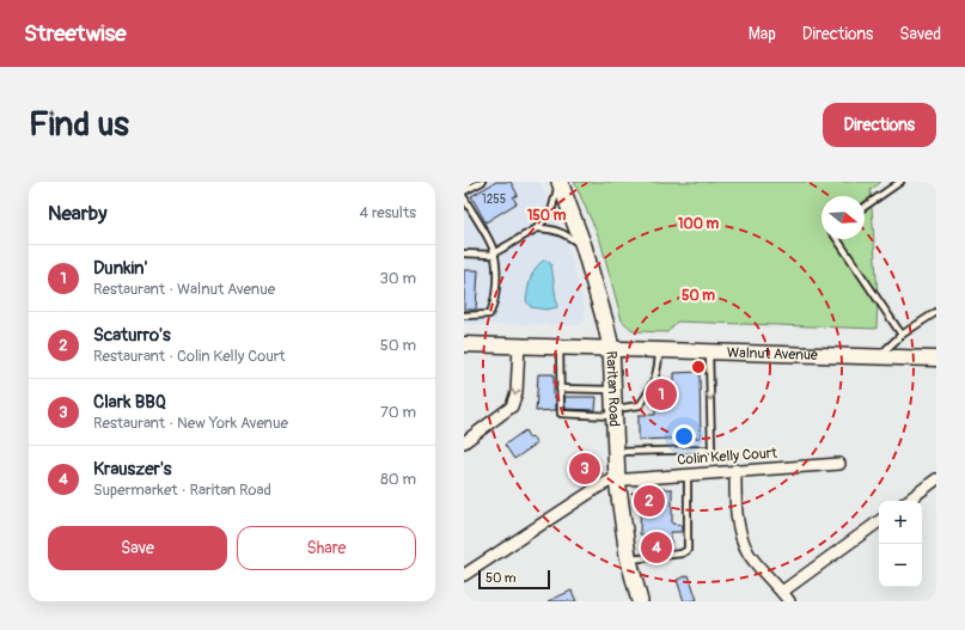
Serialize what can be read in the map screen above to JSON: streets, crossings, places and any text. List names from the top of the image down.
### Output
{
  "streets": {
    "main road": ["Raritan Road"],
    "street": ["Walnut Avenue", "Colin Kelly Court"]
  },
  "crossings": [
    ["Walnut Avenue", "Raritan Road"],
    ["Raritan Road", "Colin Kelly Court"]
  ],
  "house_numbers": ["1255"],
  "scale_bar": "50 m",
  "north": "right",
  "page": {
    "header": "Streetwise",
    "nav": ["Map", "Directions", "Saved"],
    "buttons": [
      "Directions",
      ["Save", "Share"]
    ],
    "title": "Find us",
    "heading": ["Nearby", "4 results"],
    "list": [
      {
        "mark": "1",
        "name": "Dunkin'",
        "note": "Restaurant · Walnut Avenue",
        "value": "30 m"
      },
      {
        "mark": "2",
        "name": "Scaturro's",
        "note": "Restaurant · Colin Kelly Court",
        "value": "50 m"
      },
      {
        "mark": "3",
        "name": "Clark BBQ",
        "note": "Restaurant · New York Avenue",
        "value": "70 m"
      },
      {
        "mark": "4",
        "name": "Krauszer's",
        "note": "Supermarket · Raritan Road",
        "value": "80 m"
      }
    ],
    "pins": [
      "1",
      "3",
      "2",
      "4"
    ],
    "map_buttons": ["+", "−"],
    "scale": "50 m"
  },
  "rings": ["150 m", "100 m", "50 m"]
}
